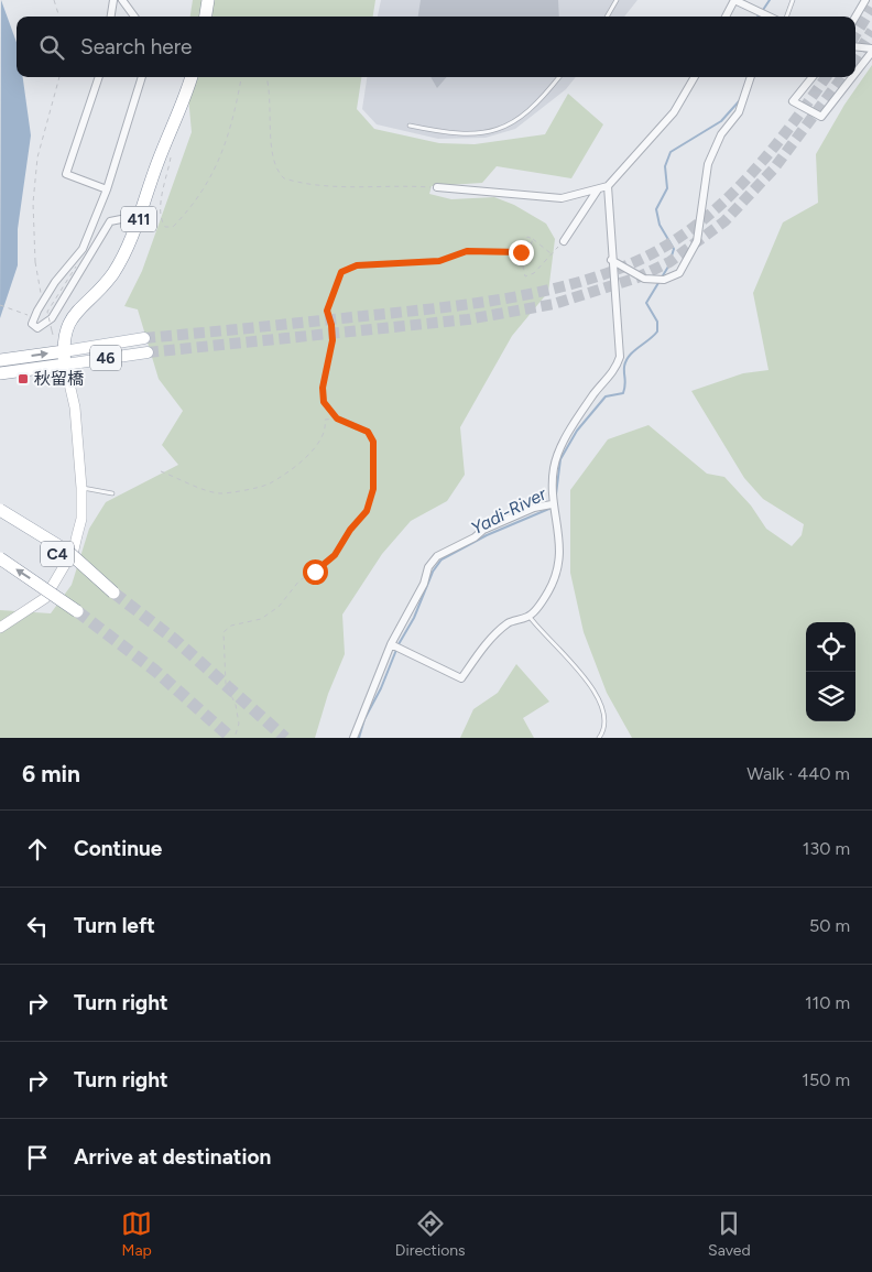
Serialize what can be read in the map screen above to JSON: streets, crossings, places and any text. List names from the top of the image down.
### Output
{
  "streets": {
    "highway": ["411", "C4"],
    "main road": ["46"]
  },
  "crossings": [
    ["411", "46"]
  ],
  "water": ["Yadi-River"],
  "places": {
    "transit": ["秋留橋"]
  },
  "page": {
    "search": "Search here",
    "heading": ["6 min", "Walk · 440 m"],
    "list": [
      ["Continue", "130 m"],
      ["Turn left", "50 m"],
      ["Turn right", "110 m"],
      ["Turn right", "150 m"],
      "Arrive at destination"
    ],
    "nav": ["Map", "Directions", "Saved"]
  }
}
